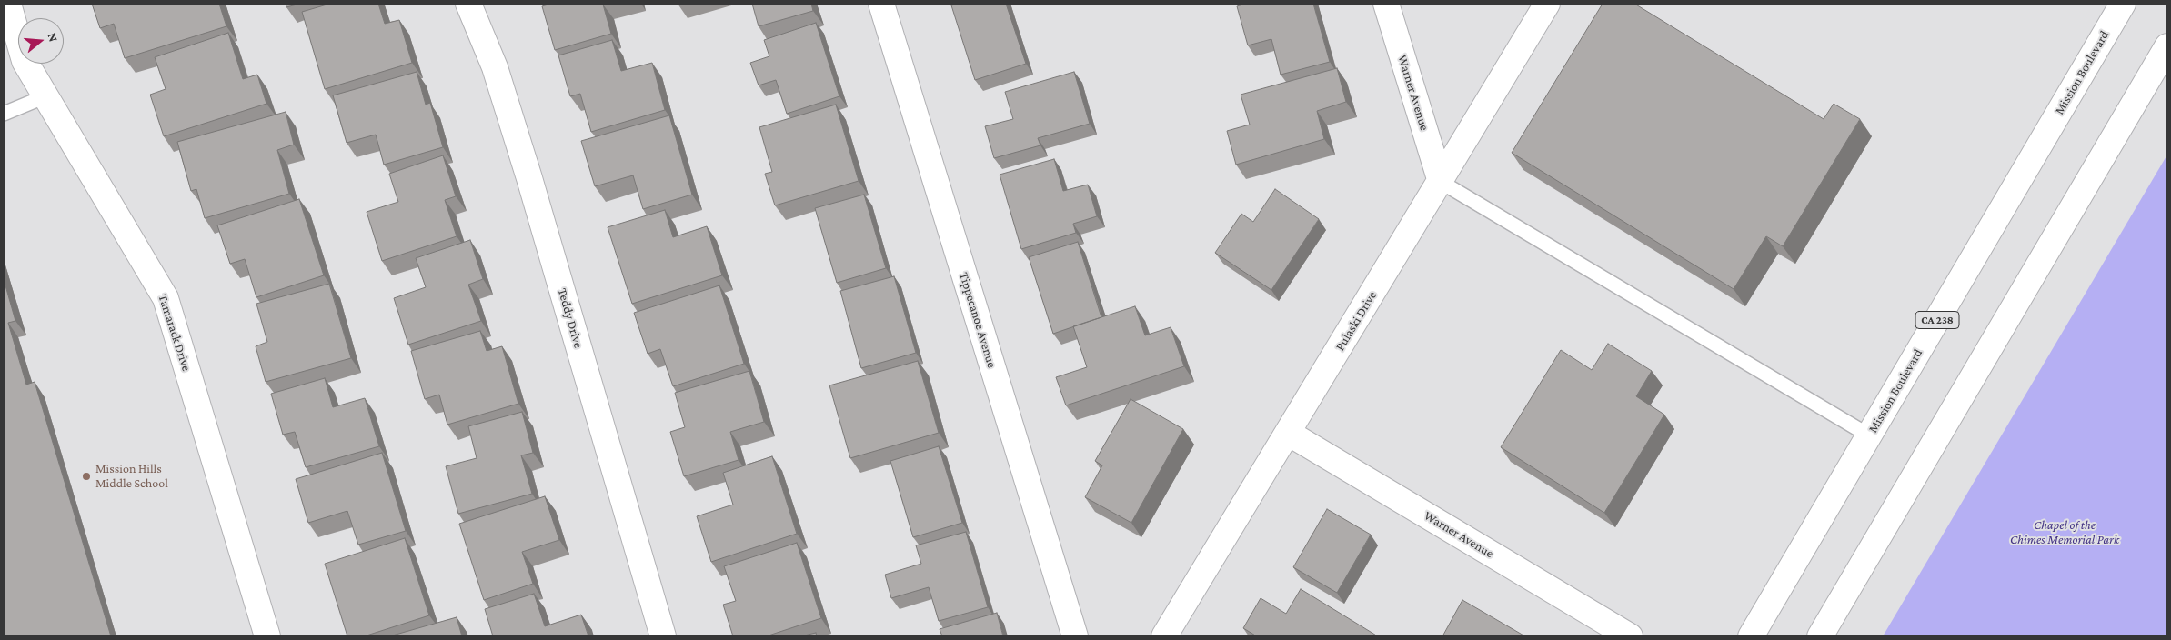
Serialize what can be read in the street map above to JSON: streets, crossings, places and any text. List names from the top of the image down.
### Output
{
  "streets": {
    "street": [
      "Mission Boulevard",
      "Warner Avenue",
      "Teddy Drive",
      "Tippecanoe Avenue",
      "CA 238",
      "Pulaski Drive",
      "Tamarack Drive"
    ]
  },
  "crossings": [
    ["Warner Avenue", "Pulaski Drive"]
  ],
  "parks": ["Chapel of the Chimes Memorial Park"],
  "places": ["Mission Hills Middle School"],
  "north": "right"
}
